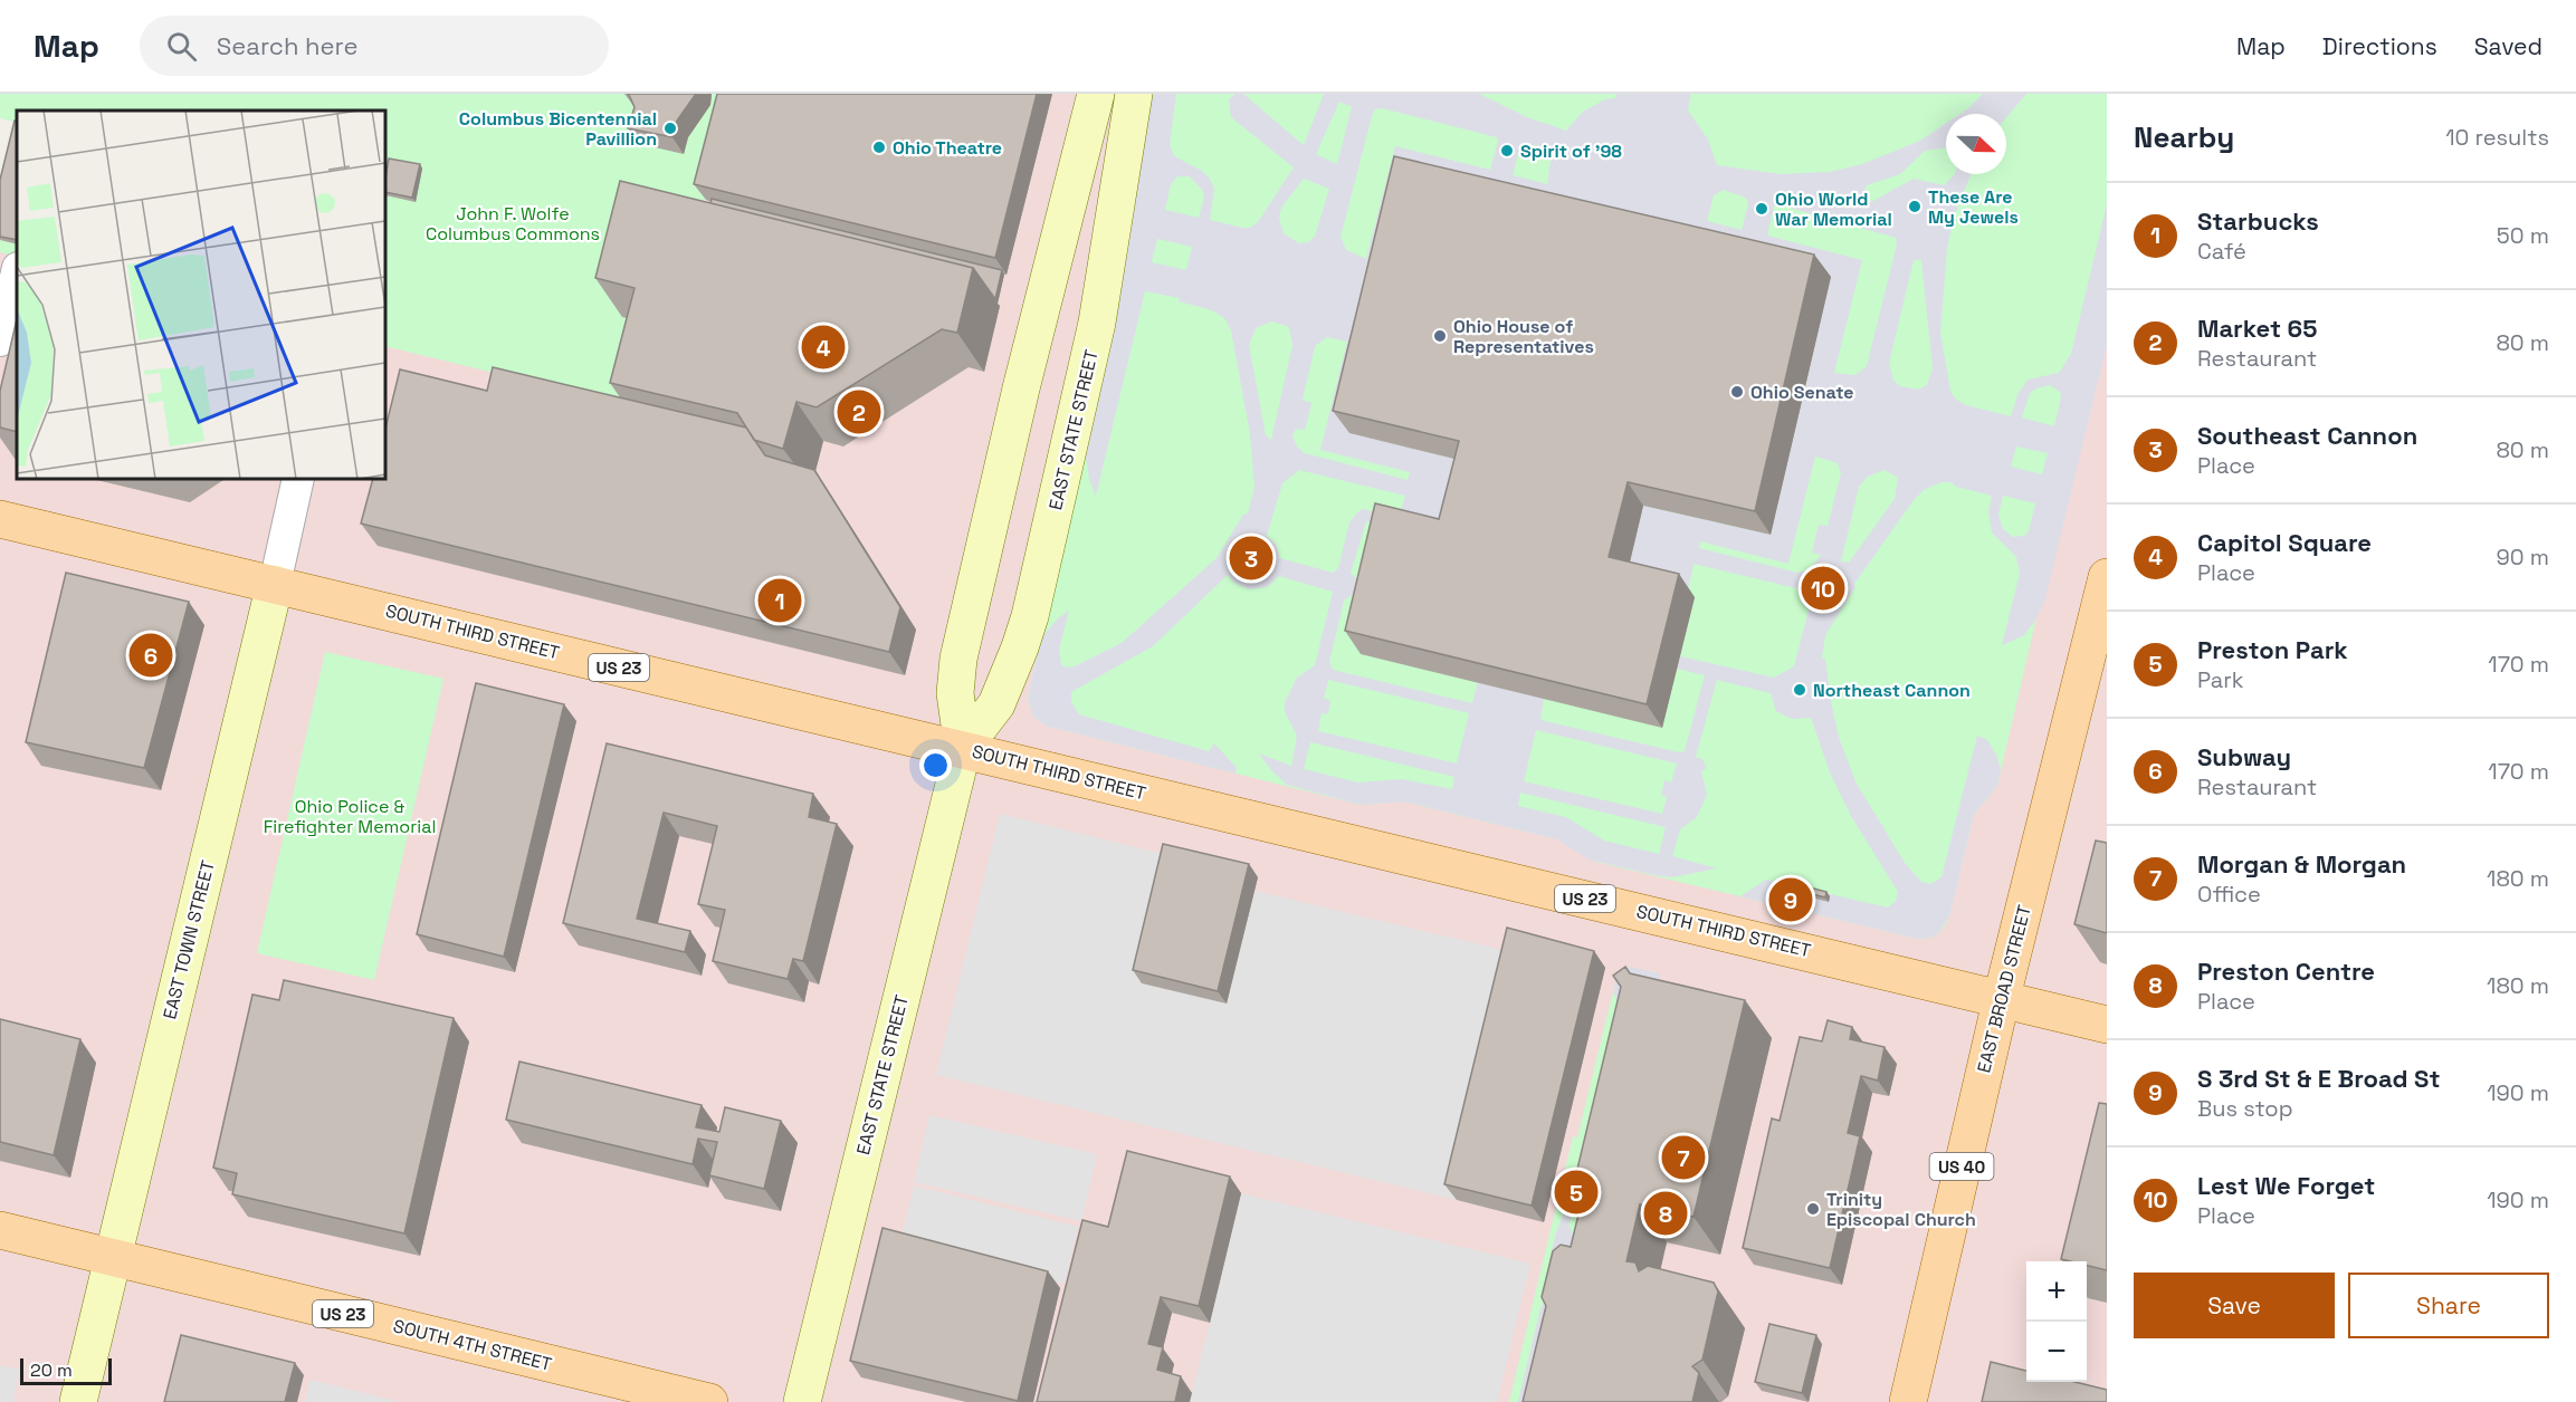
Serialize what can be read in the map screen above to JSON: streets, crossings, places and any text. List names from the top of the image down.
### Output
{
  "streets": {
    "main road": [
      "SOUTH THIRD STREET",
      "US 23",
      "EAST BROAD STREET",
      "US 40",
      "SOUTH 4TH STREET"
    ],
    "street": ["EAST STATE STREET", "EAST TOWN STREET"]
  },
  "crossings": [
    ["EAST STATE STREET", "SOUTH THIRD STREET"],
    ["SOUTH THIRD STREET", "US 23"],
    ["SOUTH THIRD STREET", "EAST TOWN STREET"],
    ["SOUTH THIRD STREET", "EAST BROAD STREET"],
    ["US 23", "EAST BROAD STREET"],
    ["EAST TOWN STREET", "SOUTH 4TH STREET"]
  ],
  "parks": ["John F. Wolfe Columbus Commons", "Ohio Police & Firefighter Memorial"],
  "places": [
    "Columbus Bicentennial Pavillion",
    "Ohio Theatre",
    "Spirit of '98",
    "These Are My Jewels",
    "Ohio World War Memorial",
    "Ohio House of Representatives",
    "Ohio Senate",
    "Northeast Cannon",
    "Trinity Episcopal Church"
  ],
  "scale_bar": "20 m",
  "north": "right",
  "page": {
    "header": "Map",
    "search": "Search here",
    "nav": ["Map", "Directions", "Saved"],
    "heading": ["Nearby", "10 results"],
    "list": [
      {
        "mark": "1",
        "name": "Starbucks",
        "note": "Café",
        "value": "50 m"
      },
      {
        "mark": "2",
        "name": "Market 65",
        "note": "Restaurant",
        "value": "80 m"
      },
      {
        "mark": "3",
        "name": "Southeast Cannon",
        "note": "Place",
        "value": "80 m"
      },
      {
        "mark": "4",
        "name": "Capitol Square",
        "note": "Place",
        "value": "90 m"
      },
      {
        "mark": "5",
        "name": "Preston Park",
        "note": "Park",
        "value": "170 m"
      },
      {
        "mark": "6",
        "name": "Subway",
        "note": "Restaurant",
        "value": "170 m"
      },
      {
        "mark": "7",
        "name": "Morgan & Morgan",
        "note": "Office",
        "value": "180 m"
      },
      {
        "mark": "8",
        "name": "Preston Centre",
        "note": "Place",
        "value": "180 m"
      },
      {
        "mark": "9",
        "name": "S 3rd St & E Broad St",
        "note": "Bus stop",
        "value": "190 m"
      },
      {
        "mark": "10",
        "name": "Lest We Forget",
        "note": "Place",
        "value": "190 m"
      }
    ],
    "pins": [
      "4",
      "2",
      "3",
      "10",
      "1",
      "6",
      "9",
      "7",
      "5",
      "8"
    ],
    "buttons": ["Save", "Share"],
    "map_buttons": ["+", "−"],
    "scale": "20 m"
  }
}
